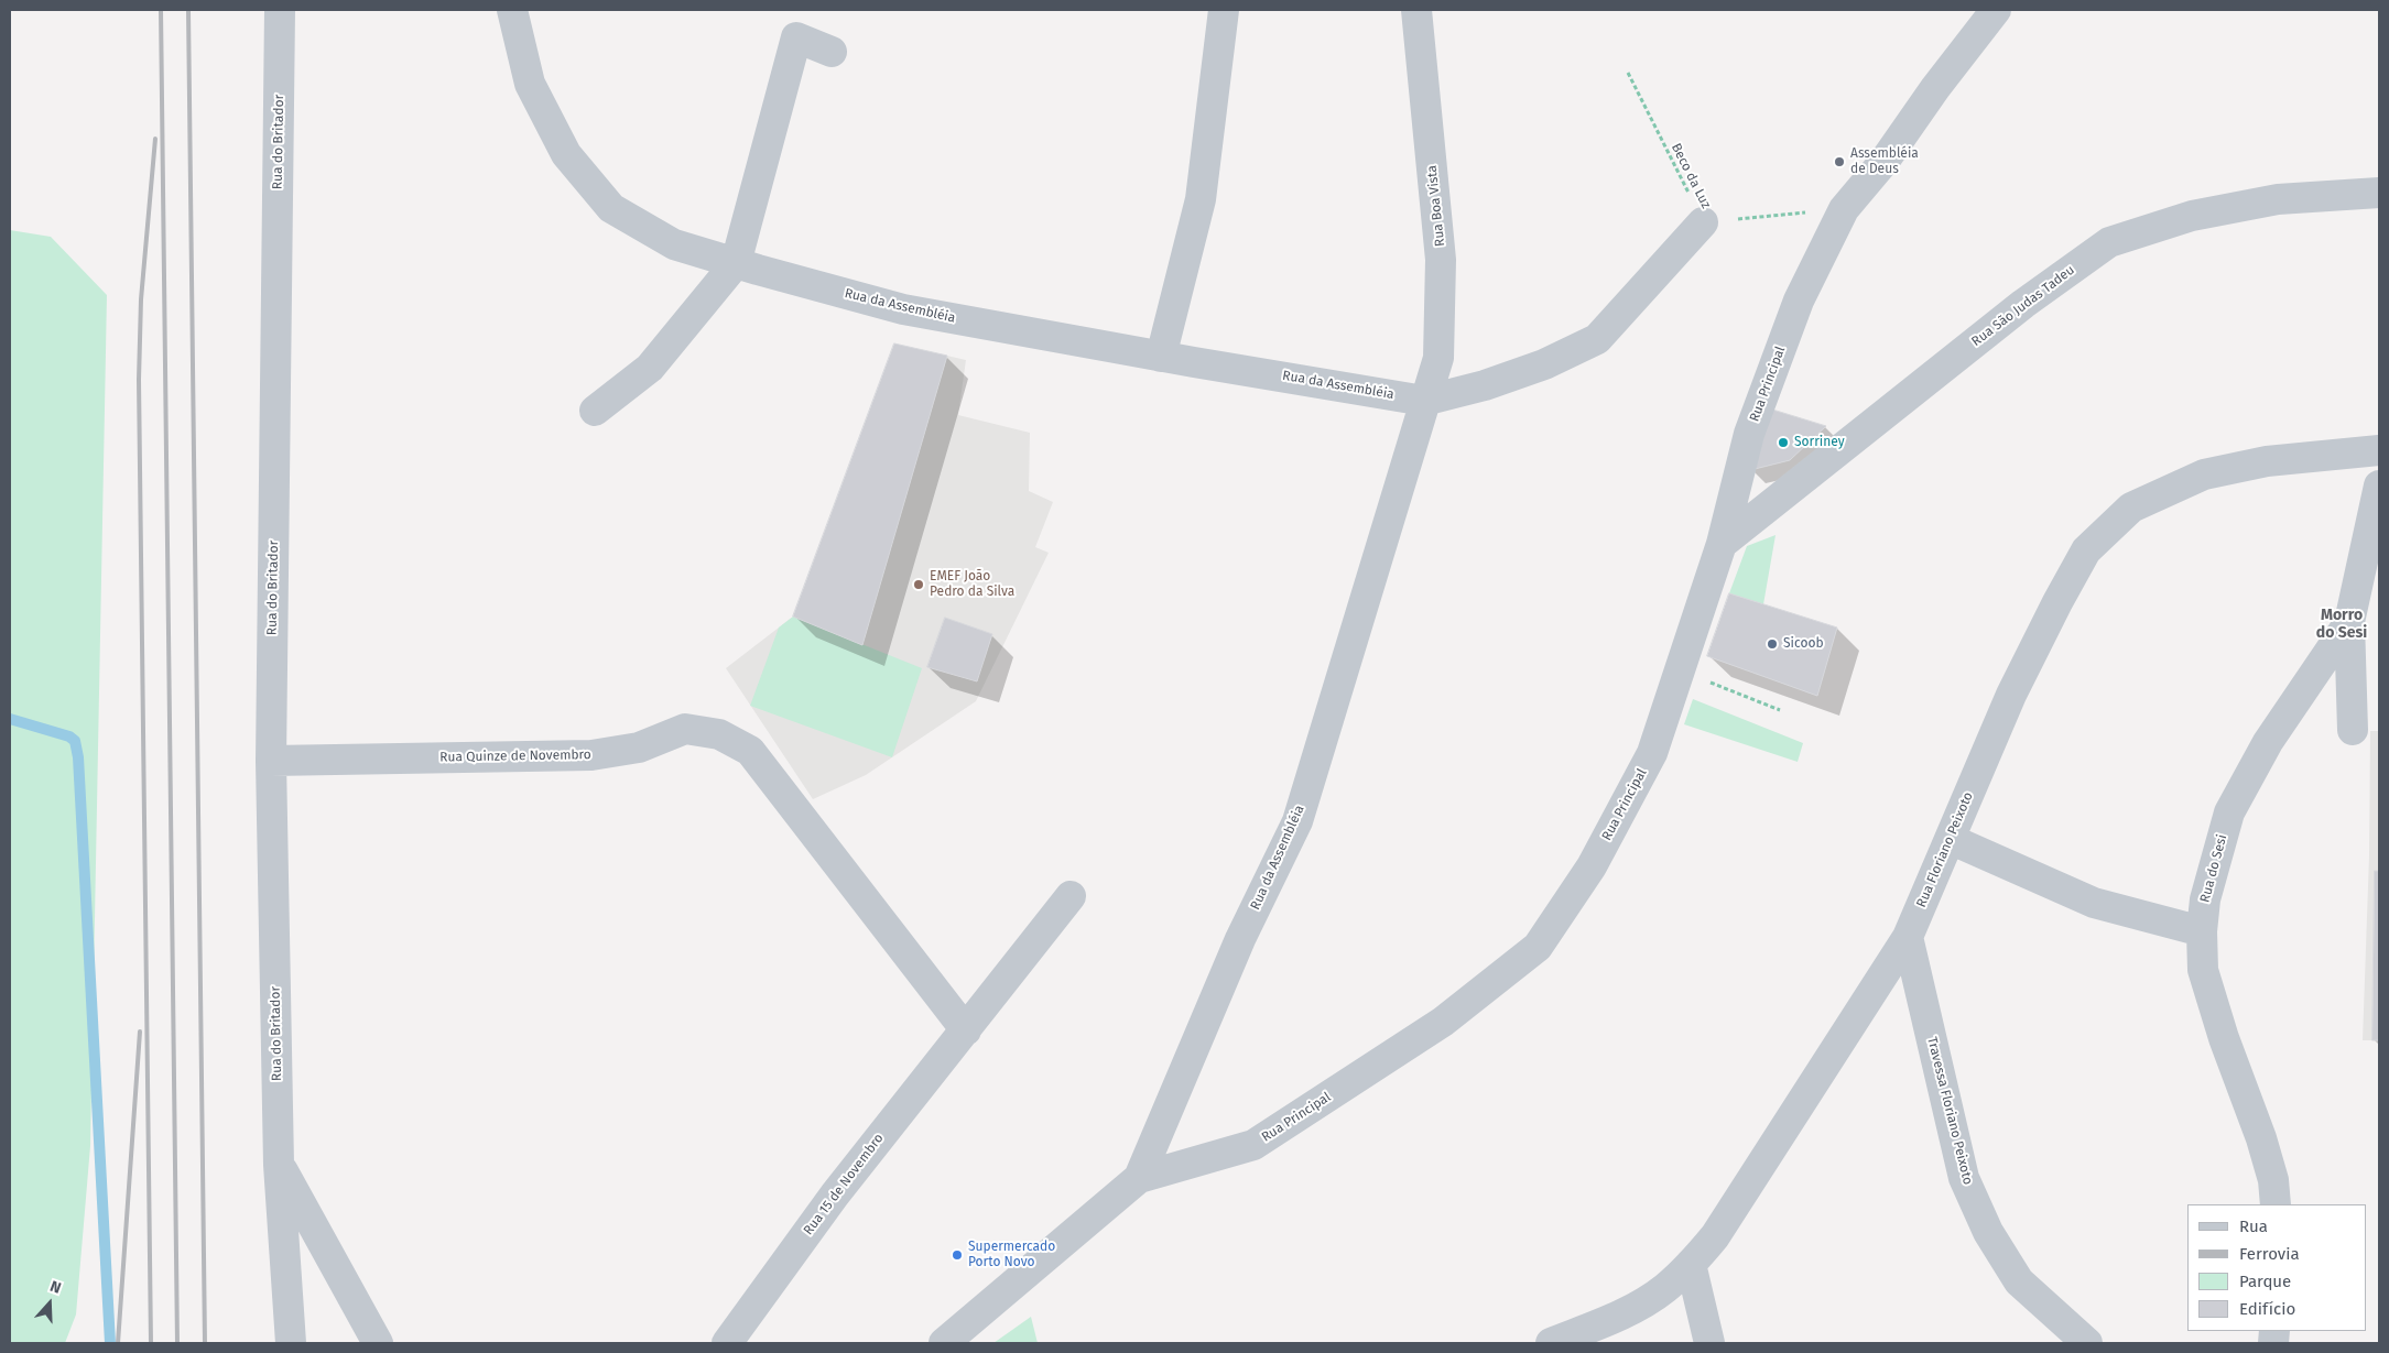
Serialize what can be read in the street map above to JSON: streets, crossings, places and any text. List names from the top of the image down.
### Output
{
  "streets": {
    "street": [
      "Rua do Britador",
      "Rua Boa Vista",
      "Rua da Assembléia",
      "Rua São Judas Tadeu",
      "Rua Principal",
      "Rua Quinze de Novembro",
      "Rua Floriano Peixoto",
      "Rua do Sesi",
      "Travessa Floriano Peixoto",
      "Rua 15 de Novembro"
    ],
    "path": ["Beco da Luz"]
  },
  "crossings": [
    ["Rua do Britador", "Rua Quinze de Novembro"],
    ["Beco da Luz", "Rua da Assembléia"],
    ["Beco da Luz", "Rua Principal"],
    ["Rua Boa Vista", "Rua da Assembléia"],
    ["Rua da Assembléia", "Rua Principal"],
    ["Rua São Judas Tadeu", "Rua Principal"],
    ["Rua Quinze de Novembro", "Rua 15 de Novembro"],
    ["Rua Floriano Peixoto", "Travessa Floriano Peixoto"]
  ],
  "districts": ["Morro do Sesi"],
  "places": [
    "Assembléia de Deus",
    "Sorriney",
    "EMEF João Pedro da Silva",
    "Sicoob",
    "Supermercado Porto Novo"
  ],
  "legend": [
    "Rua",
    "Ferrovia",
    "Parque",
    "Edifício"
  ],
  "north": "top"
}
